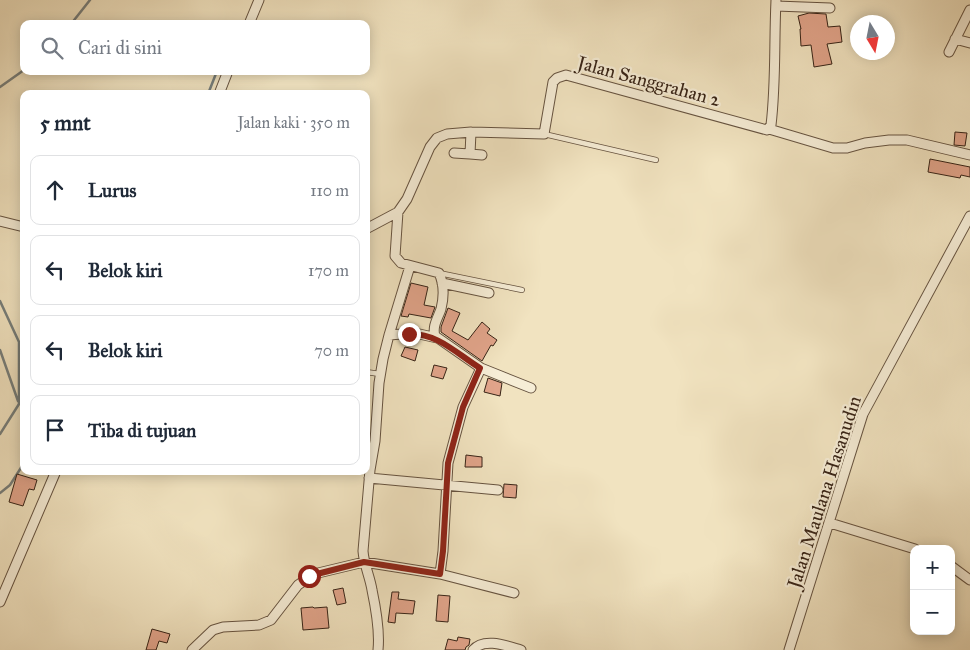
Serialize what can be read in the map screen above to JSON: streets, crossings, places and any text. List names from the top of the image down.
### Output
{
  "streets": {
    "street": ["Jalan Sanggrahan 2", "Jalan Maulana Hasanudin"]
  },
  "north": "bottom",
  "page": {
    "search": "Cari di sini",
    "heading": ["5 mnt", "Jalan kaki · 350 m"],
    "list": [
      ["Lurus", "110 m"],
      ["Belok kiri", "170 m"],
      ["Belok kiri", "70 m"],
      "Tiba di tujuan"
    ],
    "map_buttons": ["+", "−"]
  }
}
